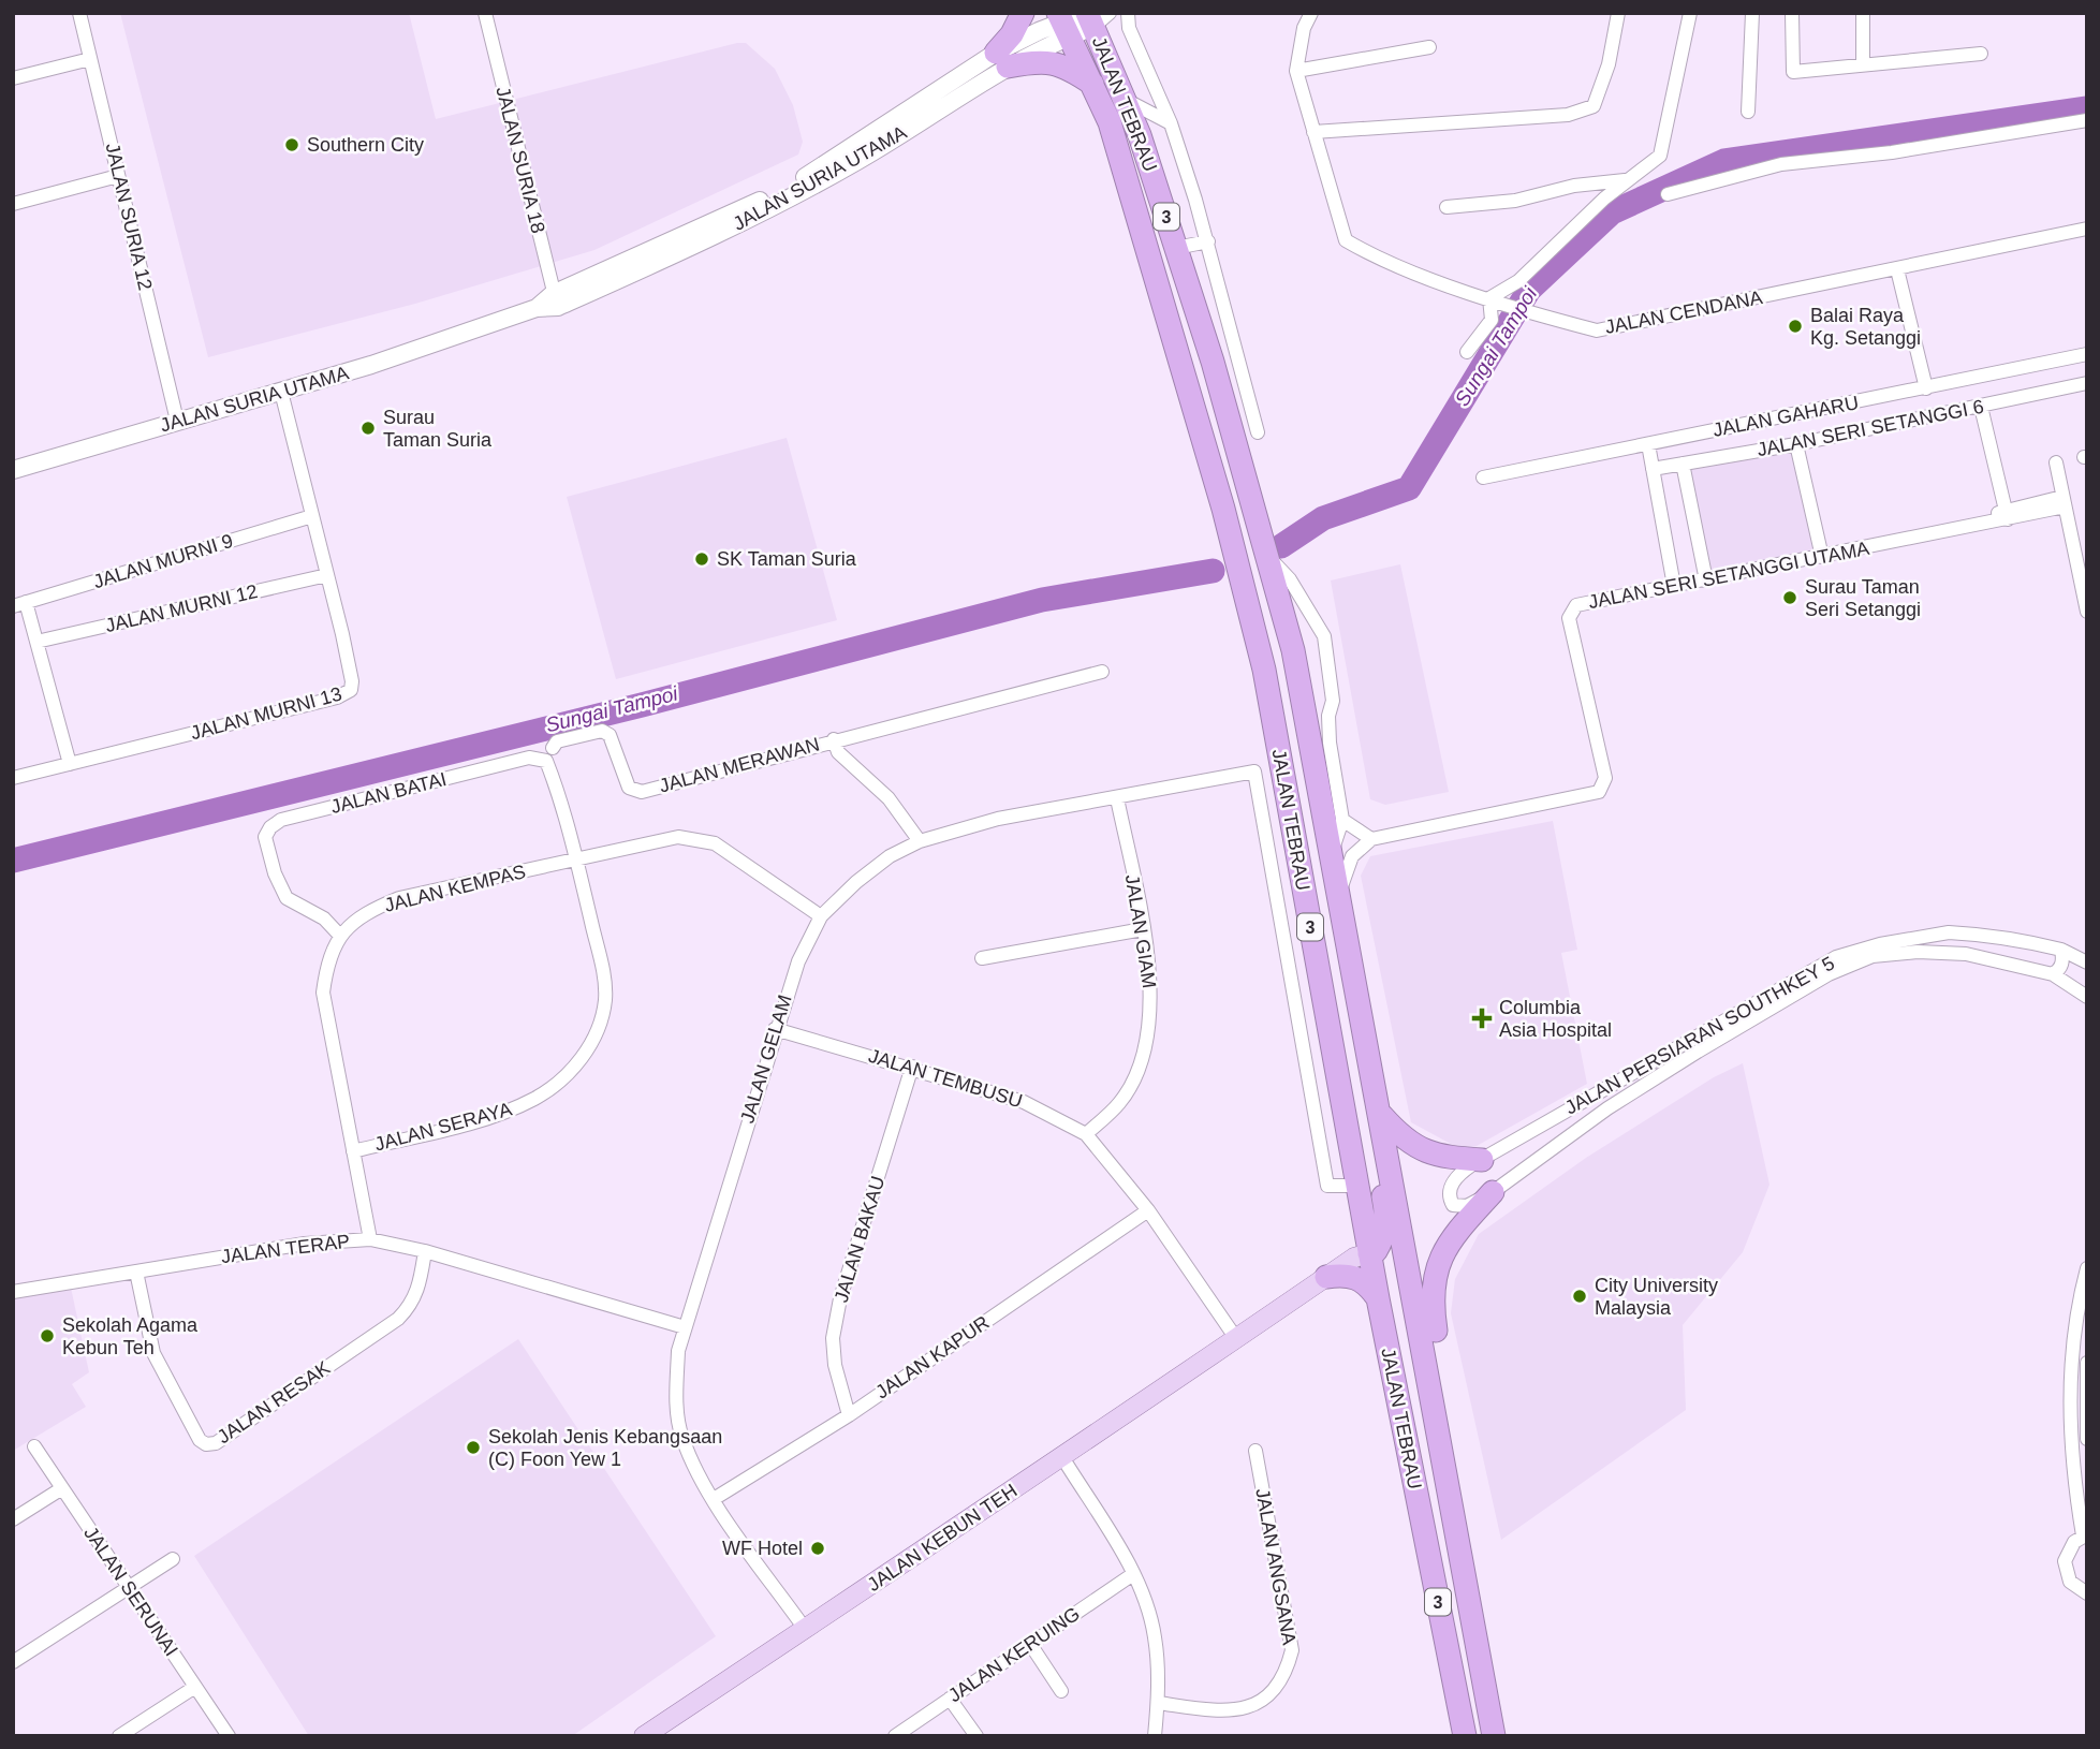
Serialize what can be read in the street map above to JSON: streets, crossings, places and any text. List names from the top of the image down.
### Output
{
  "streets": {
    "highway": ["JALAN TEBRAU", "3"],
    "main road": ["JALAN SURIA UTAMA", "JALAN KEBUN TEH"],
    "street": [
      "JALAN SURIA 18",
      "JALAN SURIA 12",
      "JALAN CENDANA",
      "JALAN GAHARU",
      "JALAN SERI SETANGGI 6",
      "JALAN MURNI 9",
      "JALAN SERI SETANGGI UTAMA",
      "JALAN MURNI 12",
      "JALAN MURNI 13",
      "JALAN MERAWAN",
      "JALAN BATAI",
      "JALAN KEMPAS",
      "JALAN GIAM",
      "JALAN PERSIARAN SOUTHKEY 5",
      "JALAN GELAM",
      "JALAN TEMBUSU",
      "JALAN SERAYA",
      "JALAN BAKAU",
      "JALAN TERAP",
      "JALAN KAPUR",
      "JALAN RESAK",
      "JALAN ANGSANA",
      "JALAN SERUNAI",
      "JALAN KERUING"
    ]
  },
  "crossings": [
    ["JALAN TEBRAU", "JALAN SURIA UTAMA"],
    ["JALAN TEBRAU", "JALAN GELAM"],
    ["JALAN TEBRAU", "JALAN KEBUN TEH"],
    ["JALAN SURIA 18", "JALAN SURIA UTAMA"],
    ["JALAN SURIA UTAMA", "JALAN SURIA 12"],
    ["JALAN SURIA UTAMA", "JALAN MURNI 13"],
    ["JALAN MURNI 9", "JALAN MURNI 13"],
    ["JALAN MURNI 12", "JALAN MURNI 13"],
    ["JALAN MERAWAN", "JALAN GELAM"],
    ["JALAN BATAI", "JALAN KEMPAS"],
    ["JALAN BATAI", "JALAN SERAYA"],
    ["JALAN KEMPAS", "JALAN GELAM"],
    ["JALAN KEMPAS", "JALAN SERAYA"],
    ["JALAN KEMPAS", "JALAN TERAP"],
    ["JALAN GIAM", "JALAN GELAM"],
    ["JALAN GIAM", "JALAN TEMBUSU"],
    ["JALAN GELAM", "JALAN TEMBUSU"],
    ["JALAN GELAM", "JALAN TERAP"],
    ["JALAN GELAM", "JALAN KAPUR"],
    ["JALAN GELAM", "JALAN KEBUN TEH"],
    ["JALAN TEMBUSU", "JALAN BAKAU"],
    ["JALAN TEMBUSU", "JALAN KAPUR"],
    ["JALAN TEMBUSU", "JALAN KEBUN TEH"],
    ["JALAN BAKAU", "JALAN KAPUR"],
    ["JALAN TERAP", "JALAN RESAK"]
  ],
  "water": ["Sungai Tampoi"],
  "places": {
    "other": [
      "Southern City",
      "Balai Raya Kg. Setanggi",
      "Surau Taman Suria",
      "SK Taman Suria",
      "Surau Taman Seri Setanggi",
      "City University Malaysia",
      "Sekolah Agama Kebun Teh",
      "Sekolah Jenis Kebangsaan (C) Foon Yew 1",
      "WF Hotel"
    ],
    "health": ["Columbia Asia Hospital"]
  }
}
